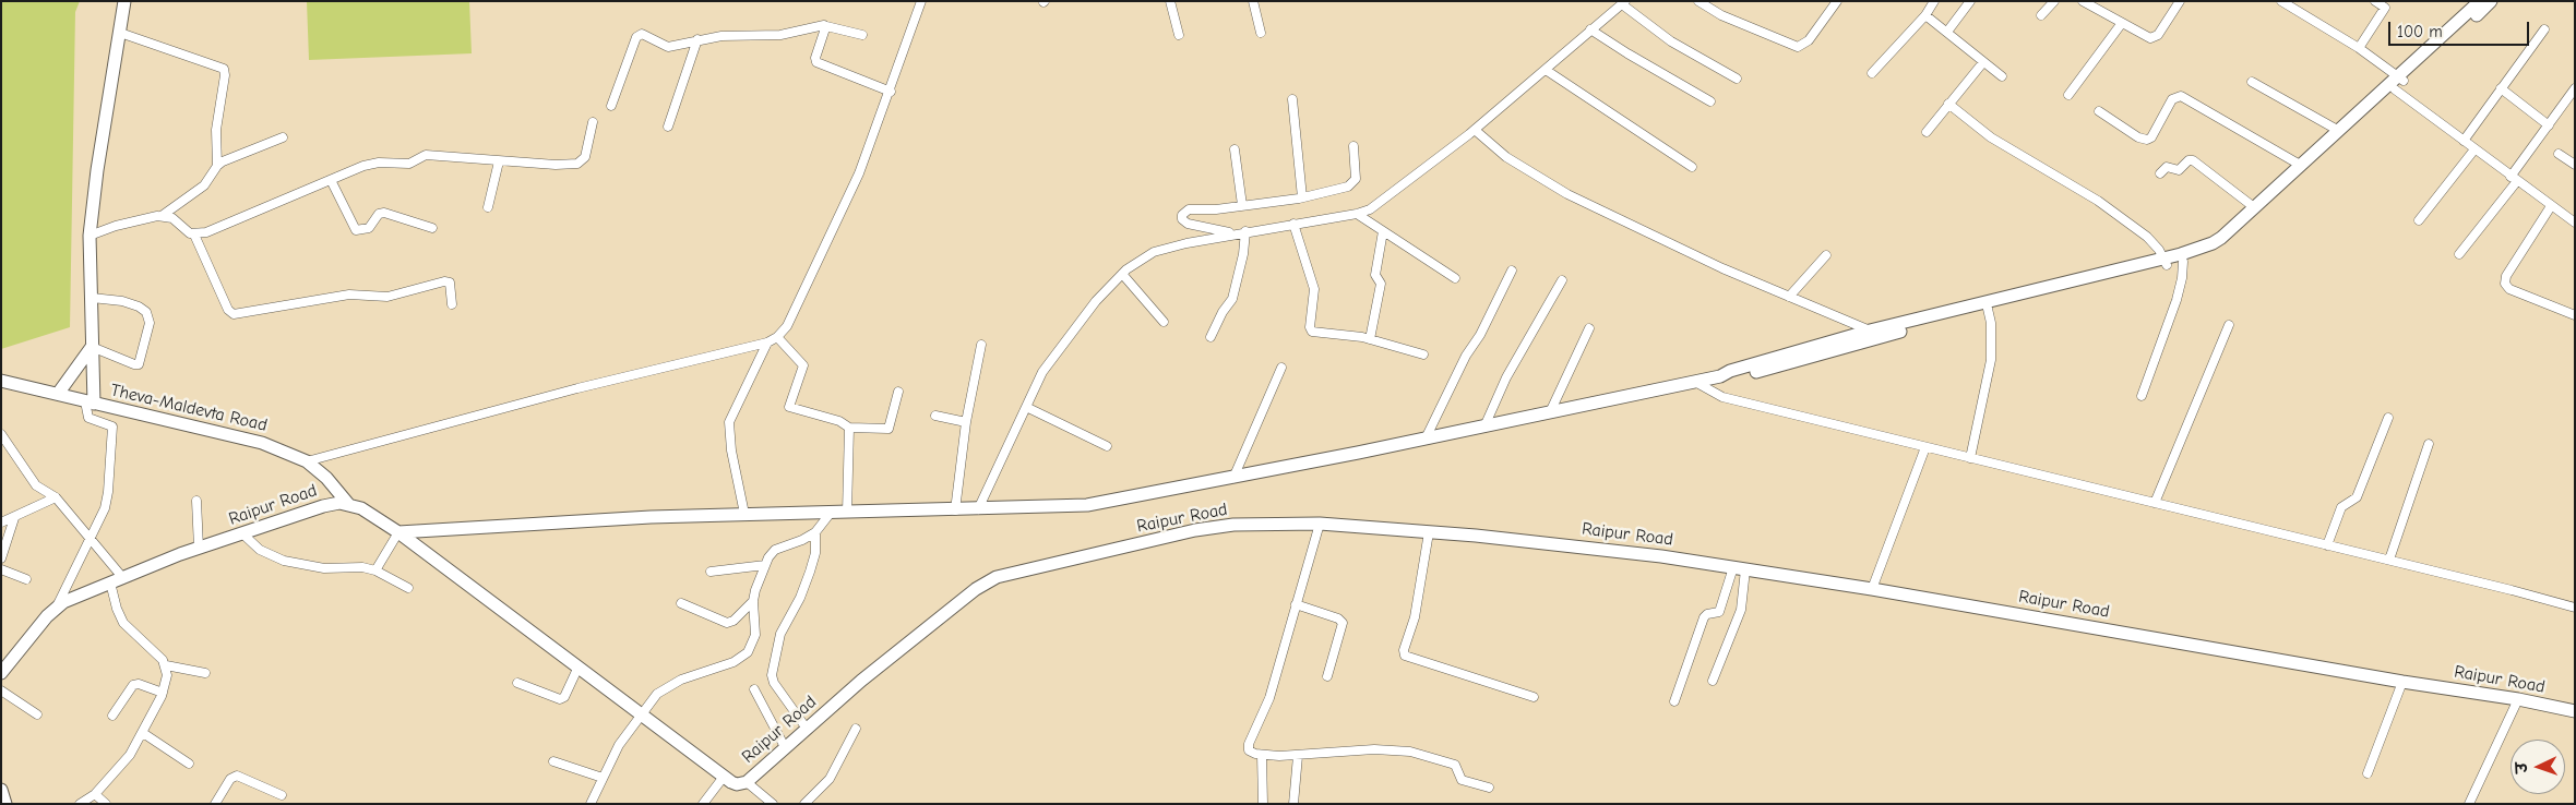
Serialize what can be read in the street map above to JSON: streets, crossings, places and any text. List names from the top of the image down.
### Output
{
  "streets": {
    "street": ["Theva-Maldevta Road", "Raipur Road"]
  },
  "crossings": [
    ["Theva-Maldevta Road", "Raipur Road"]
  ],
  "scale_bar": "100 m",
  "north": "left"
}
